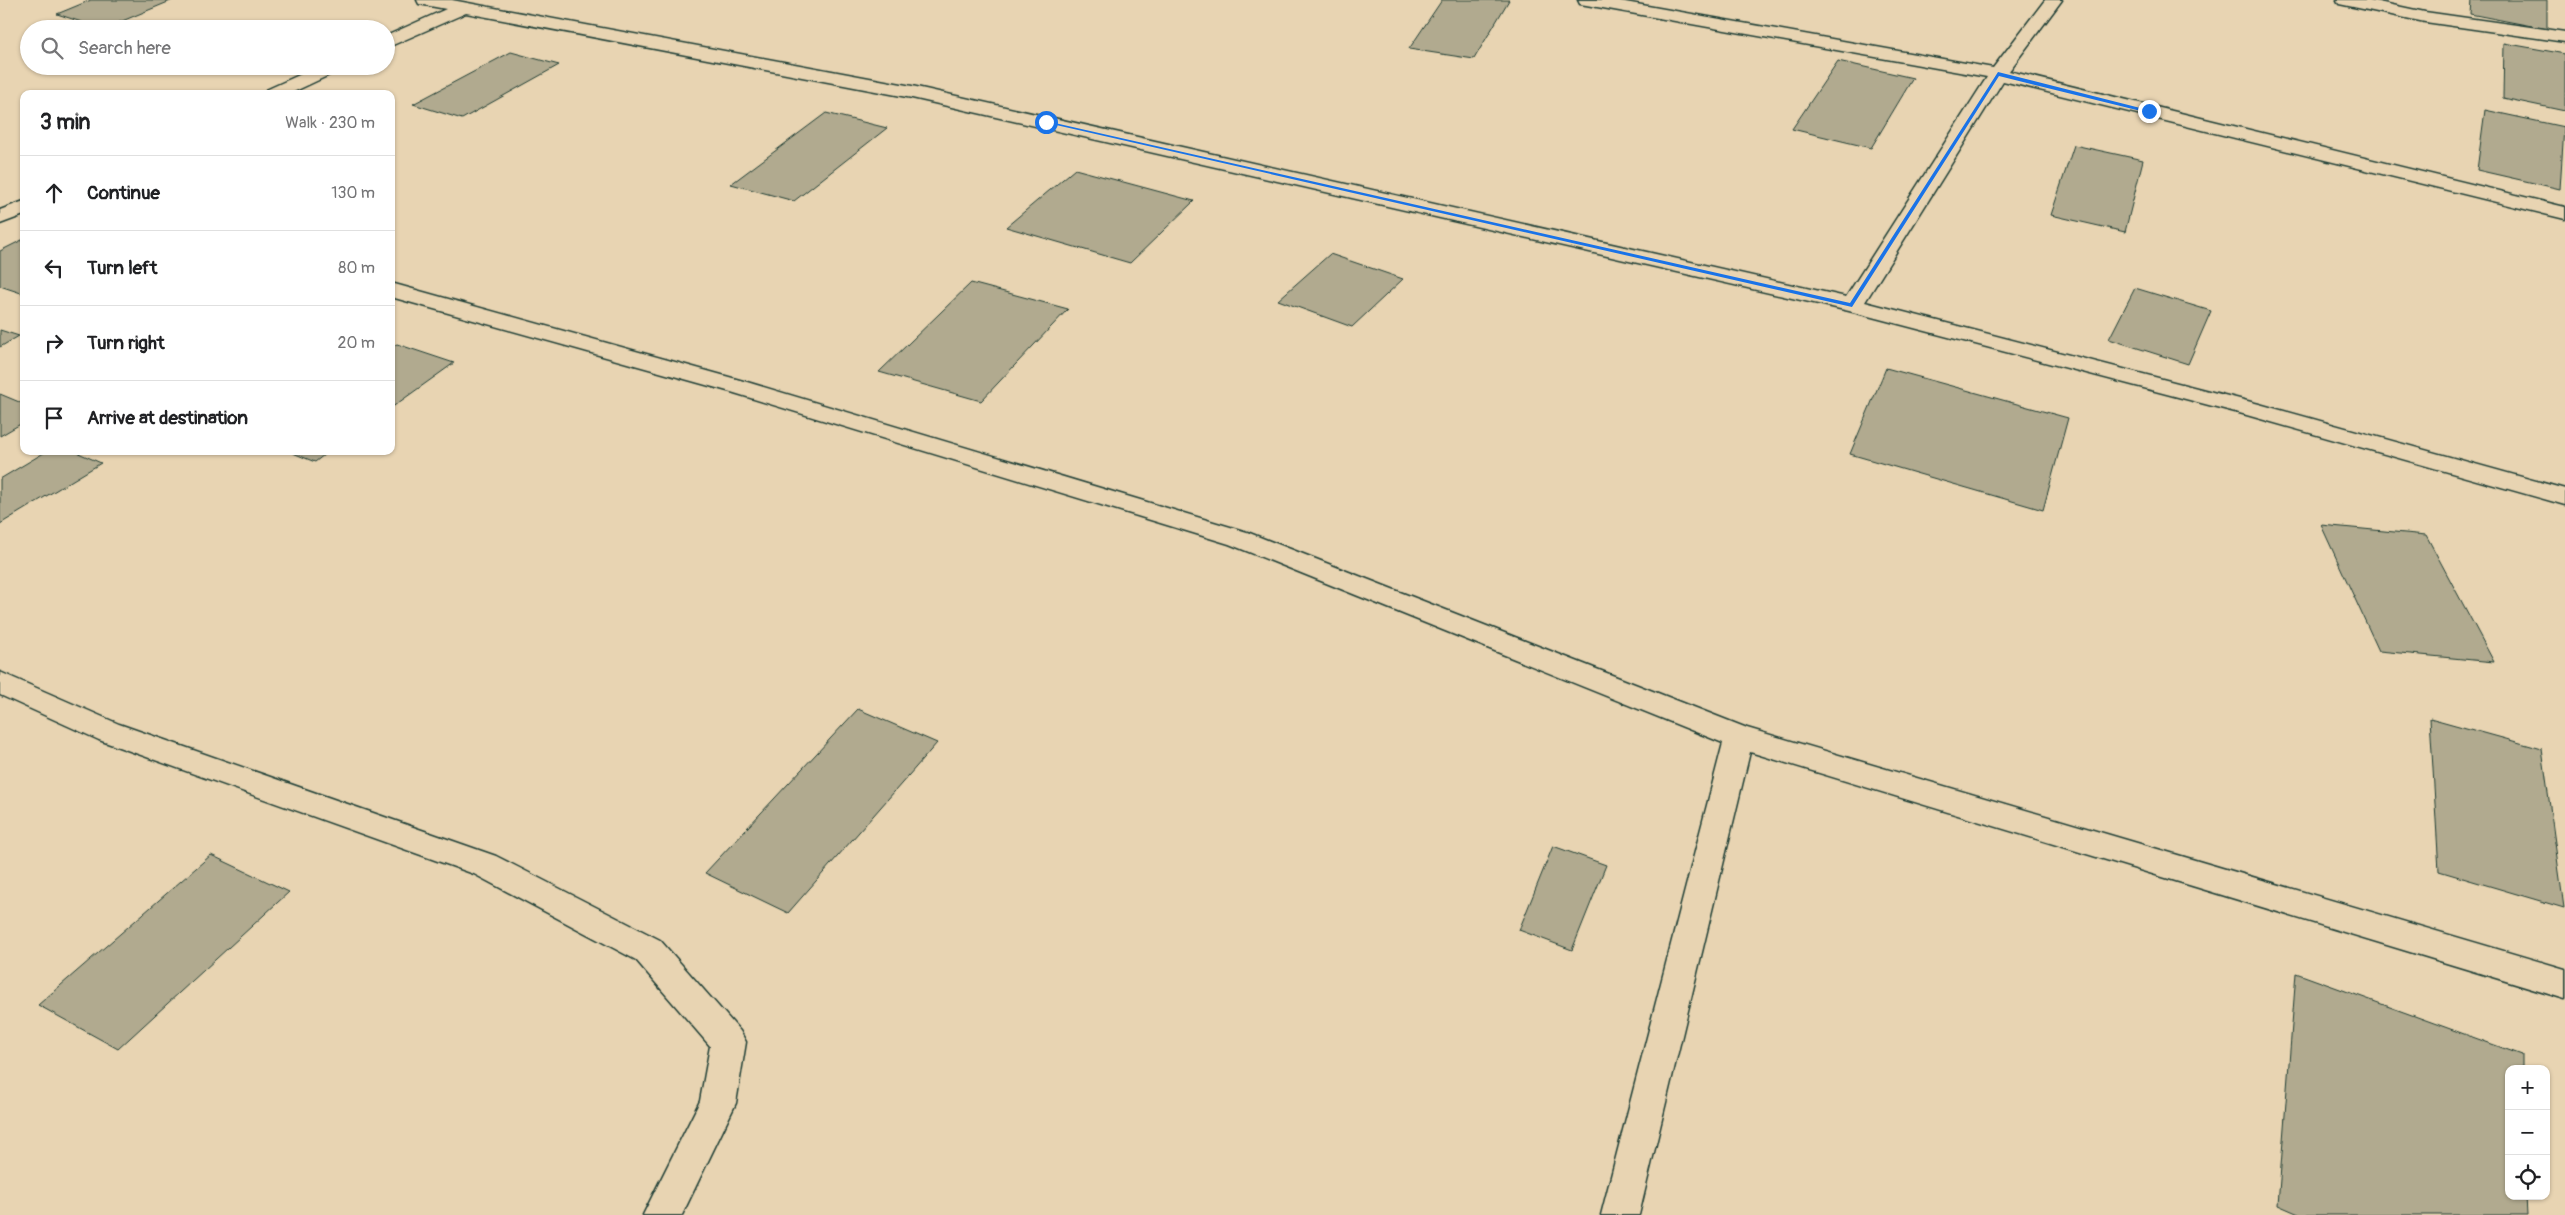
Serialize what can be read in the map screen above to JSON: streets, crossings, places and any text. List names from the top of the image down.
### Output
{
  "page": {
    "search": "Search here",
    "heading": ["3 min", "Walk · 230 m"],
    "list": [
      ["Continue", "130 m"],
      ["Turn left", "80 m"],
      ["Turn right", "20 m"],
      "Arrive at destination"
    ],
    "map_buttons": ["+", "−"]
  }
}
